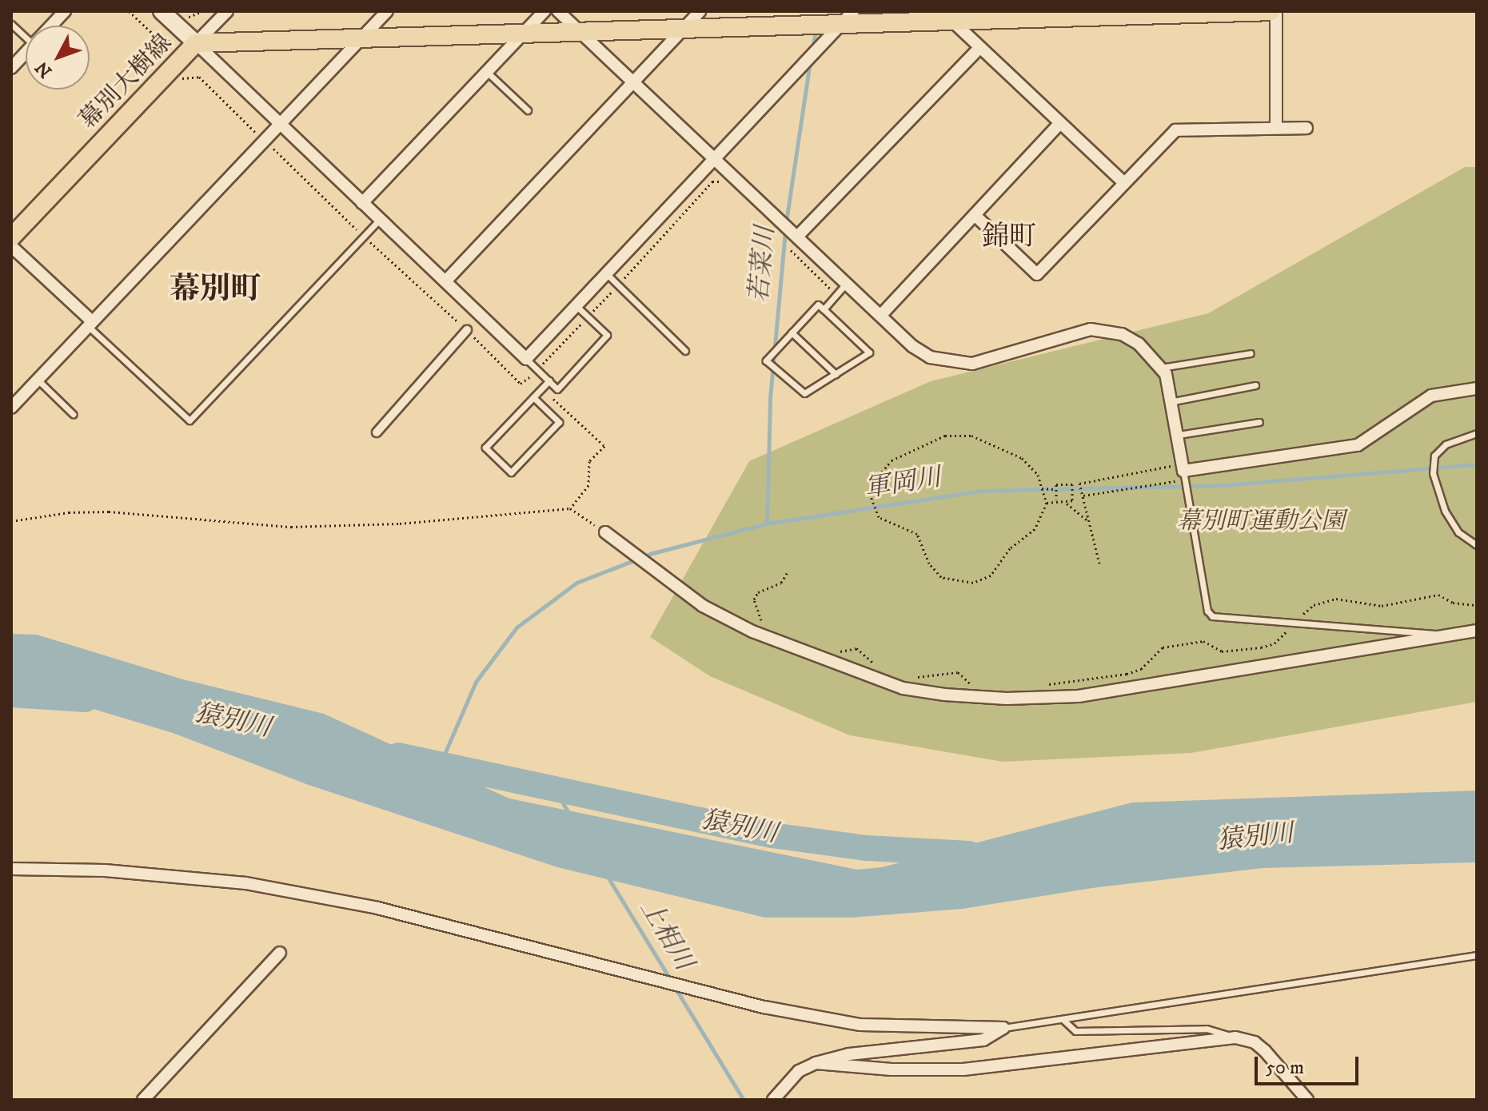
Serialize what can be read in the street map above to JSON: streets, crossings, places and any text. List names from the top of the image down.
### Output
{
  "streets": {
    "main road": ["幕別大樹線"]
  },
  "districts": ["錦町", "幕別町"],
  "water": [
    "若菜川",
    "軍岡川",
    "猿別川",
    "上相川"
  ],
  "parks": ["幕別町運動公園"],
  "scale_bar": "50 m",
  "north": "bottom left"
}
